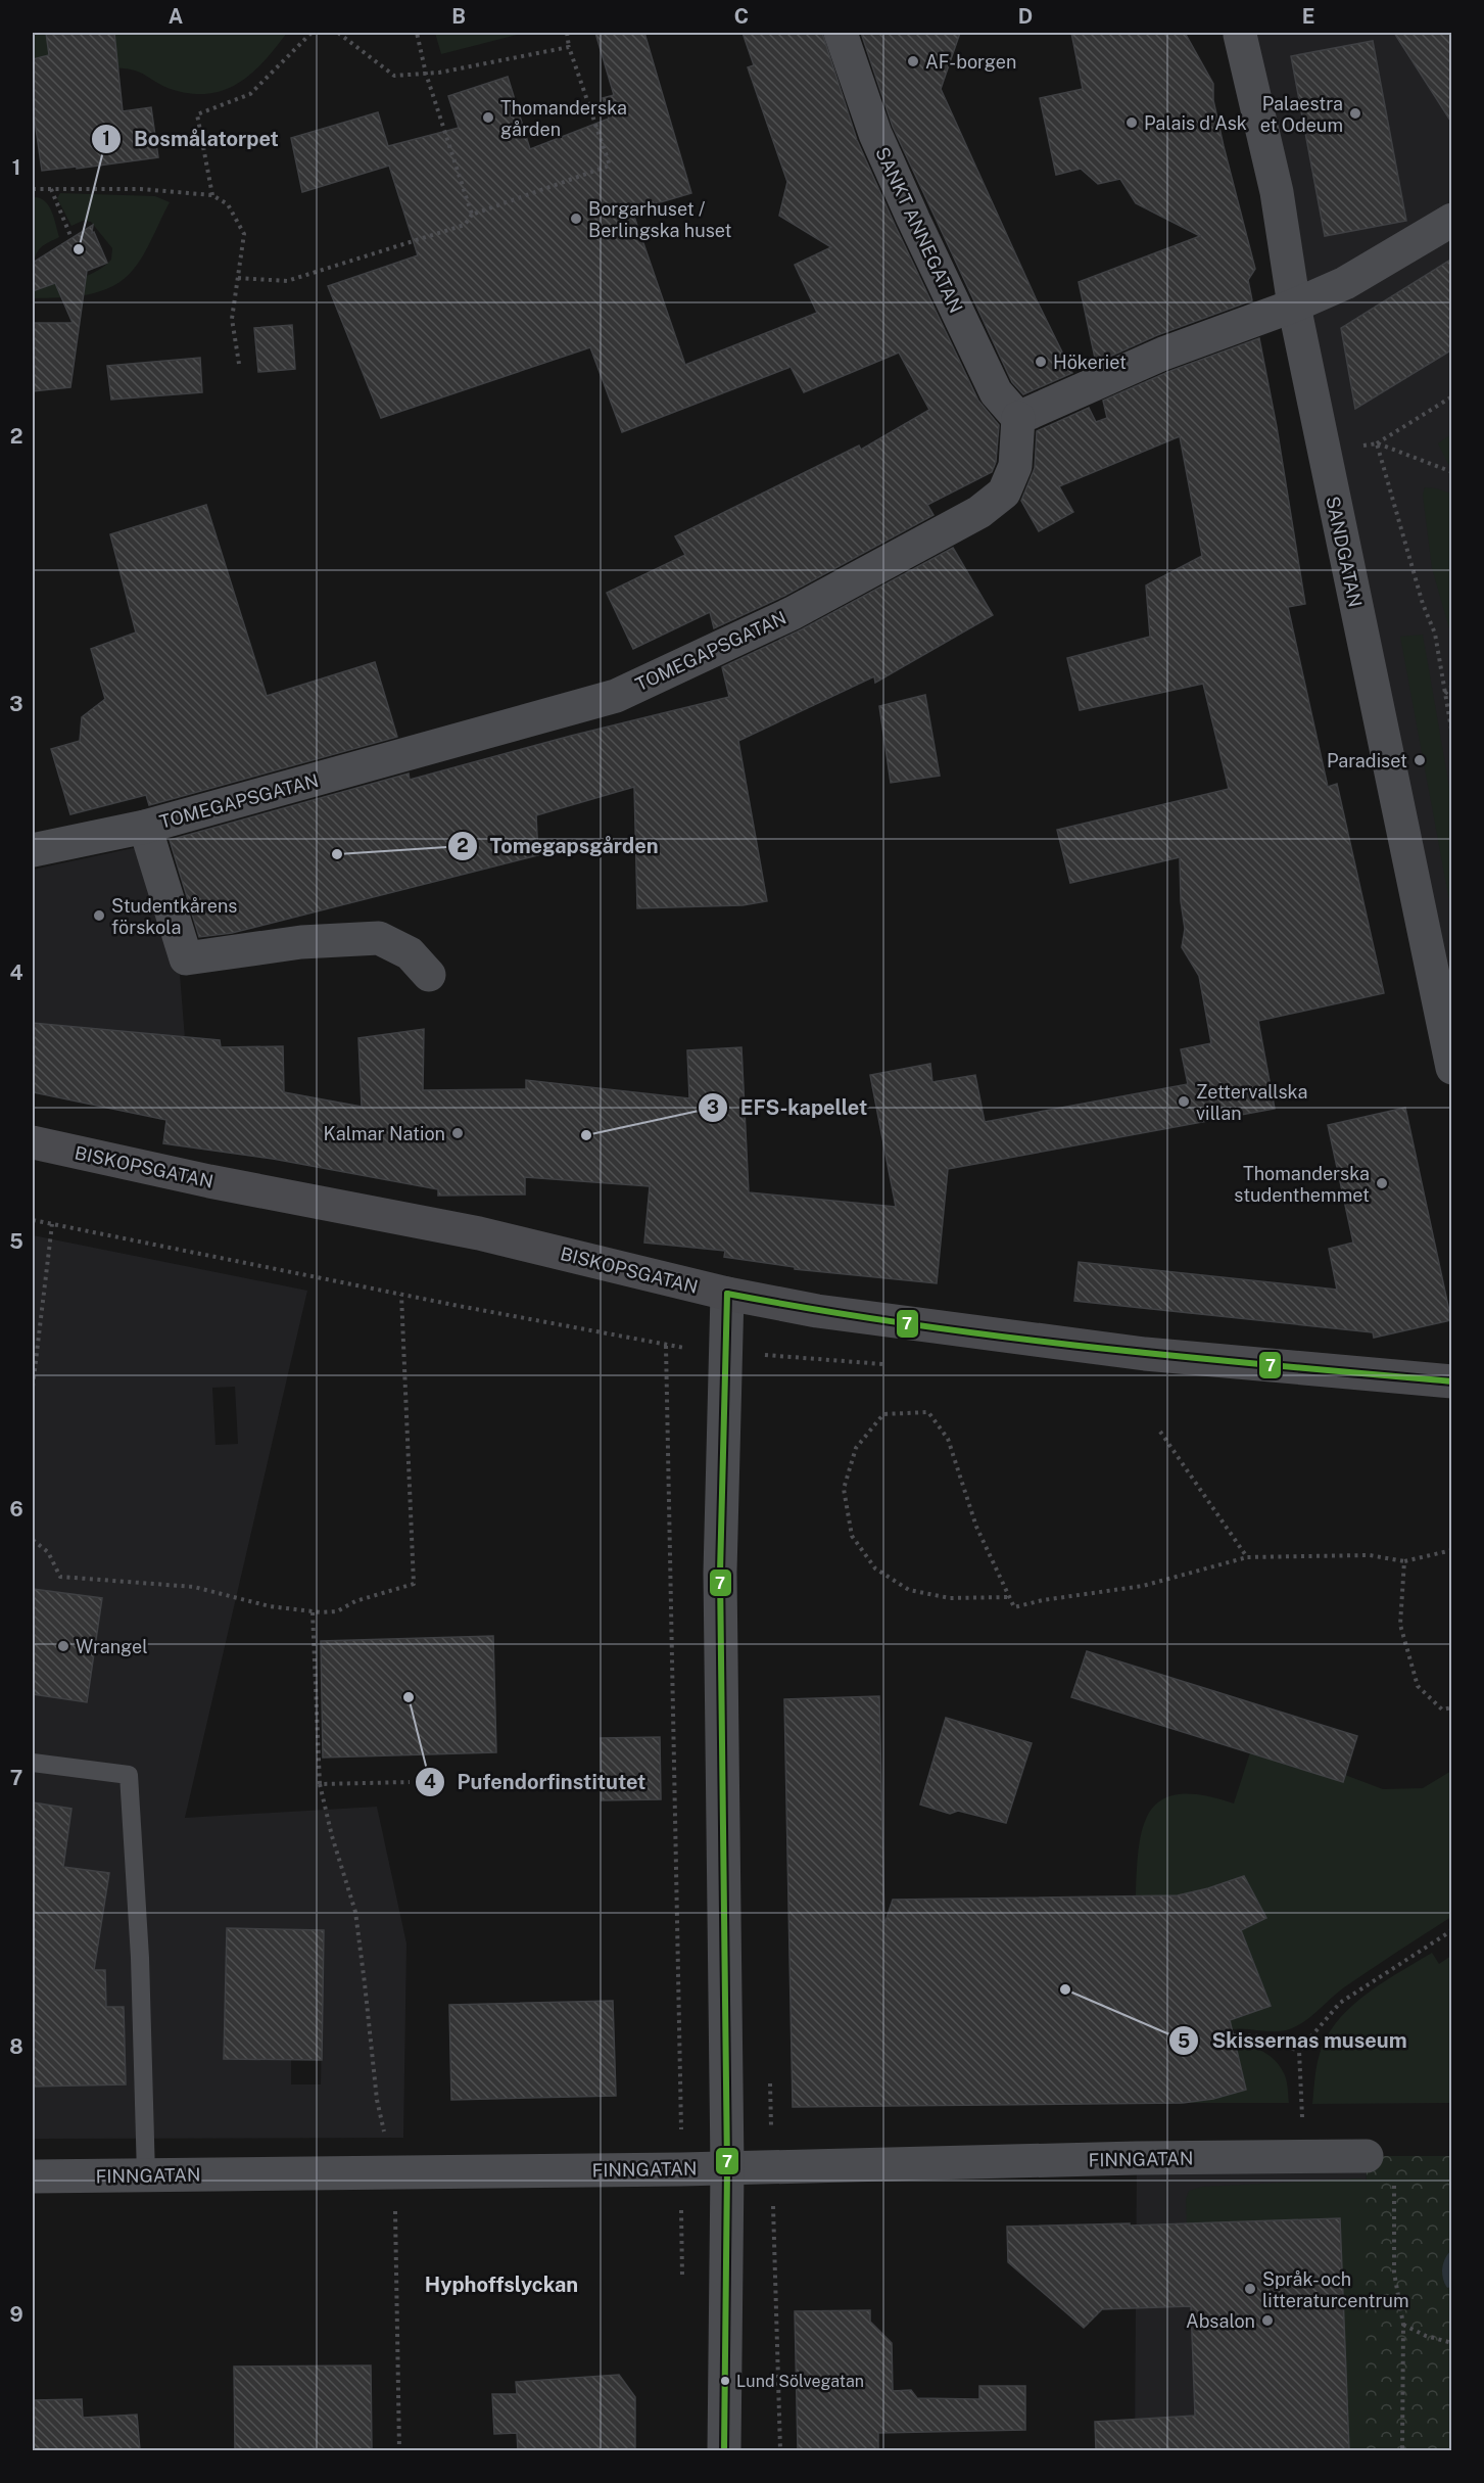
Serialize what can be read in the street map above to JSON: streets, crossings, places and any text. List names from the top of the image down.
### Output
{
  "streets": {
    "street": [
      "SANKT ANNEGATAN",
      "SANDGATAN",
      "TOMEGAPSGATAN",
      "BISKOPSGATAN",
      "FINNGATAN"
    ]
  },
  "crossings": [
    ["SANKT ANNEGATAN", "TOMEGAPSGATAN"]
  ],
  "districts": ["Hyphoffslyckan"],
  "places": [
    "AF-borgen",
    "Palaestra et Odeum",
    "Thomanderska gården",
    "Palais d'Ask",
    "Borgarhuset / Berlingska huset",
    "Bosmålatorpet",
    "Hökeriet",
    "Paradiset",
    "Tomegapsgården",
    "Studentkårens förskola",
    "Zettervallska villan",
    "Kalmar Nation",
    "EFS-kapellet",
    "Thomanderska studenthemmet",
    "Wrangel",
    "Pufendorfinstitutet",
    "Skissernas museum",
    "Språk- och litteraturcentrum",
    "Absalon",
    "Lund Sölvegatan"
  ],
  "lines": ["transit line 7"],
  "grid": {
    "columns": [
      "A",
      "B",
      "C",
      "D",
      "E"
    ],
    "rows": [
      "1",
      "2",
      "3",
      "4",
      "5",
      "6",
      "7",
      "8",
      "9"
    ]
  }
}
